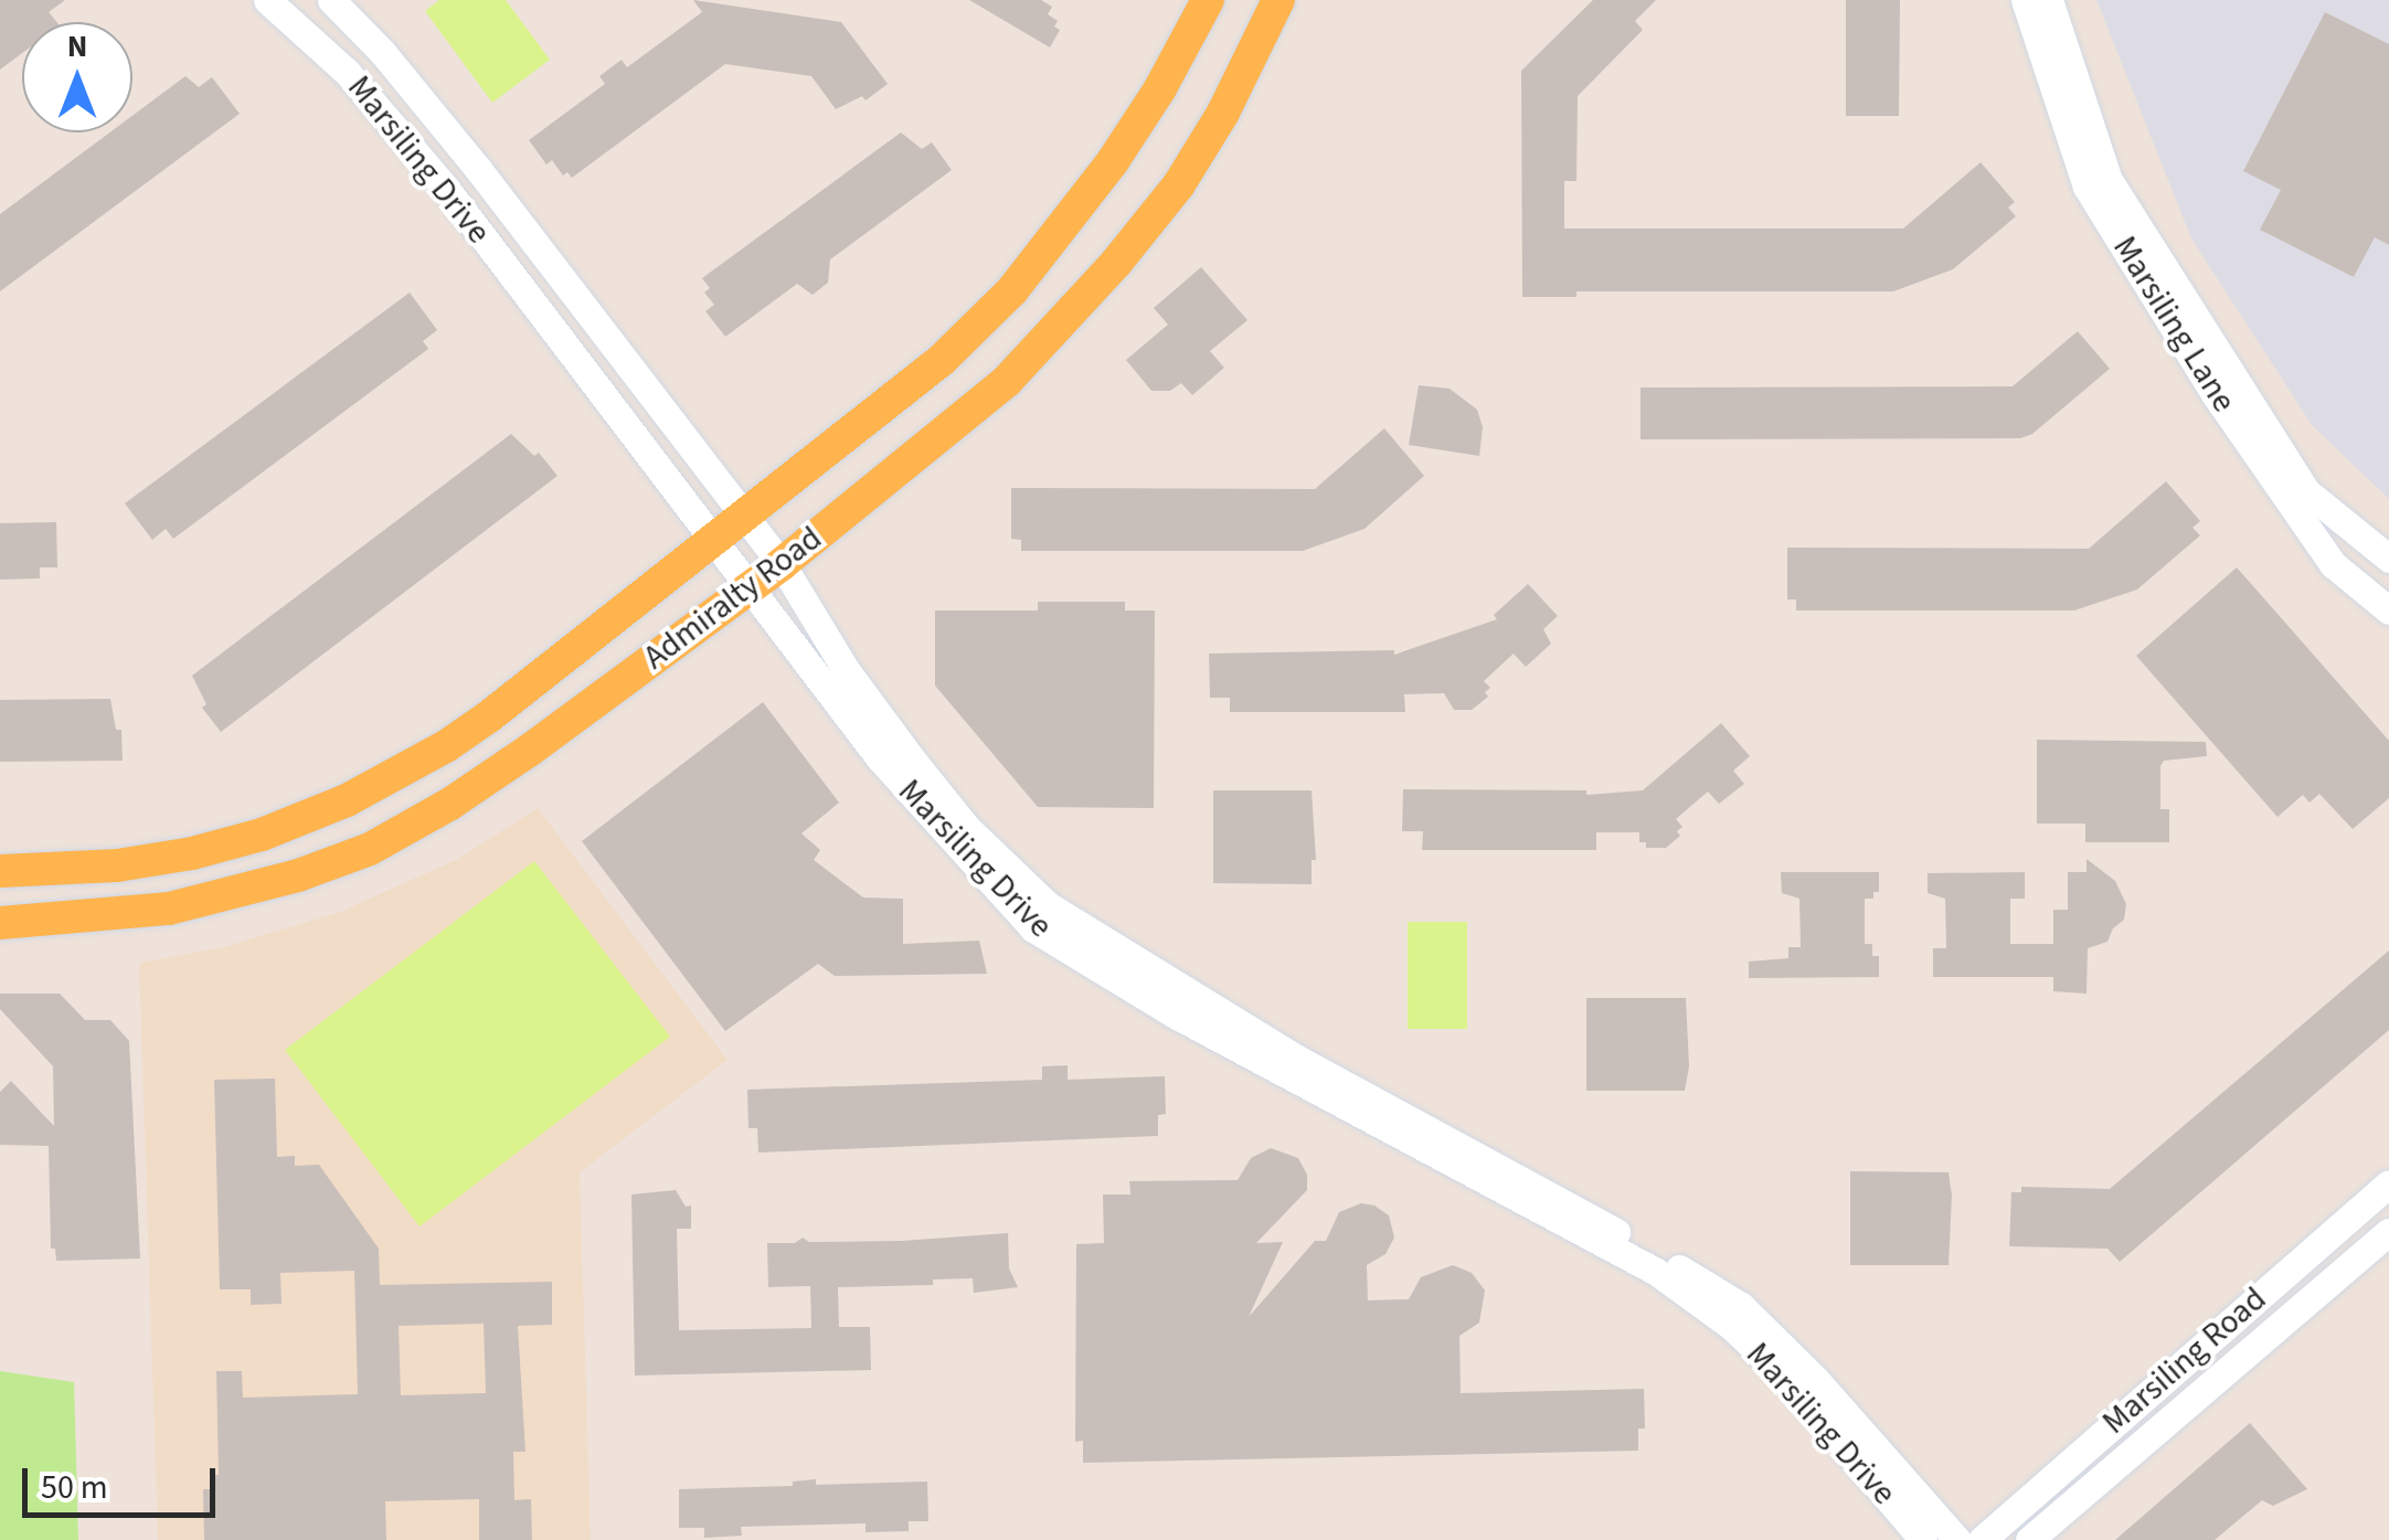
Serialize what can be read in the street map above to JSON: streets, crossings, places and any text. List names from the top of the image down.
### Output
{
  "streets": {
    "main road": ["Admiralty Road"],
    "street": ["Marsiling Drive", "Marsiling Lane", "Marsiling Road"]
  },
  "crossings": [
    ["Marsiling Drive", "Admiralty Road"]
  ],
  "scale_bar": "50 m",
  "north": "top"
}
